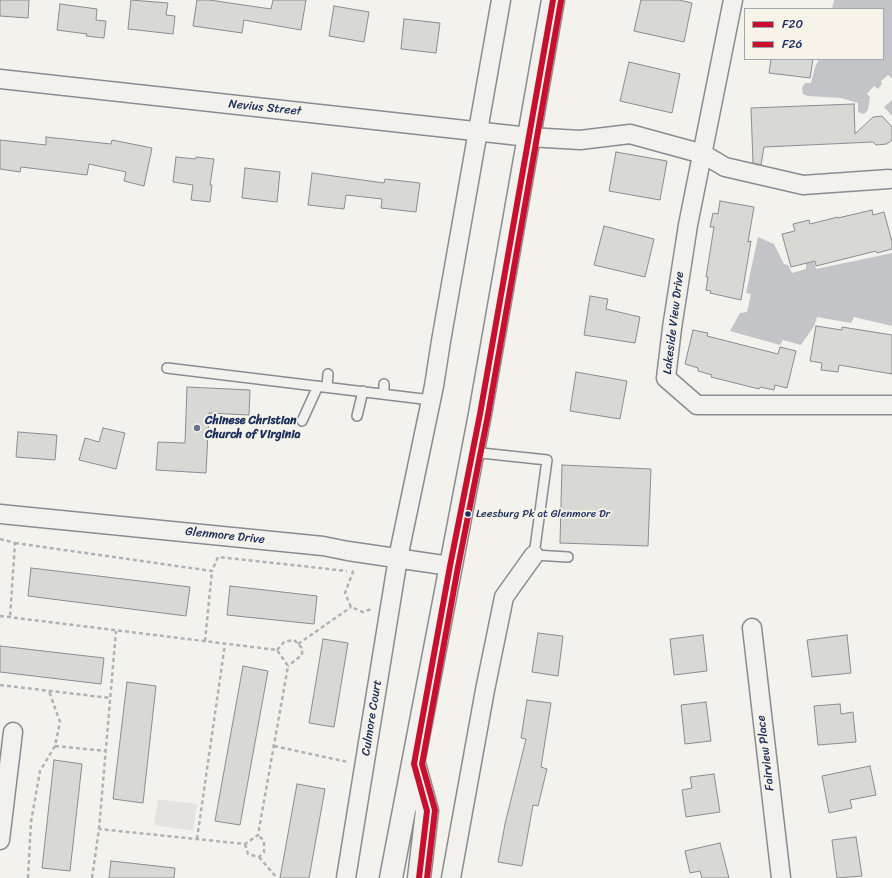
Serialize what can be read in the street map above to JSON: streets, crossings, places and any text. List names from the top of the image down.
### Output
{
  "streets": {
    "street": [
      "Nevius Street",
      "Lakeside View Drive",
      "Glenmore Drive",
      "Culmore Court",
      "Fairview Place"
    ]
  },
  "crossings": [
    ["Nevius Street", "Culmore Court"],
    ["Glenmore Drive", "Culmore Court"]
  ],
  "places": ["Chinese Christian Church of Virginia", "Leesburg Pk at Glenmore Dr"],
  "lines": ["transit line F20", "transit line F26"],
  "legend": ["F20", "F26"]
}
